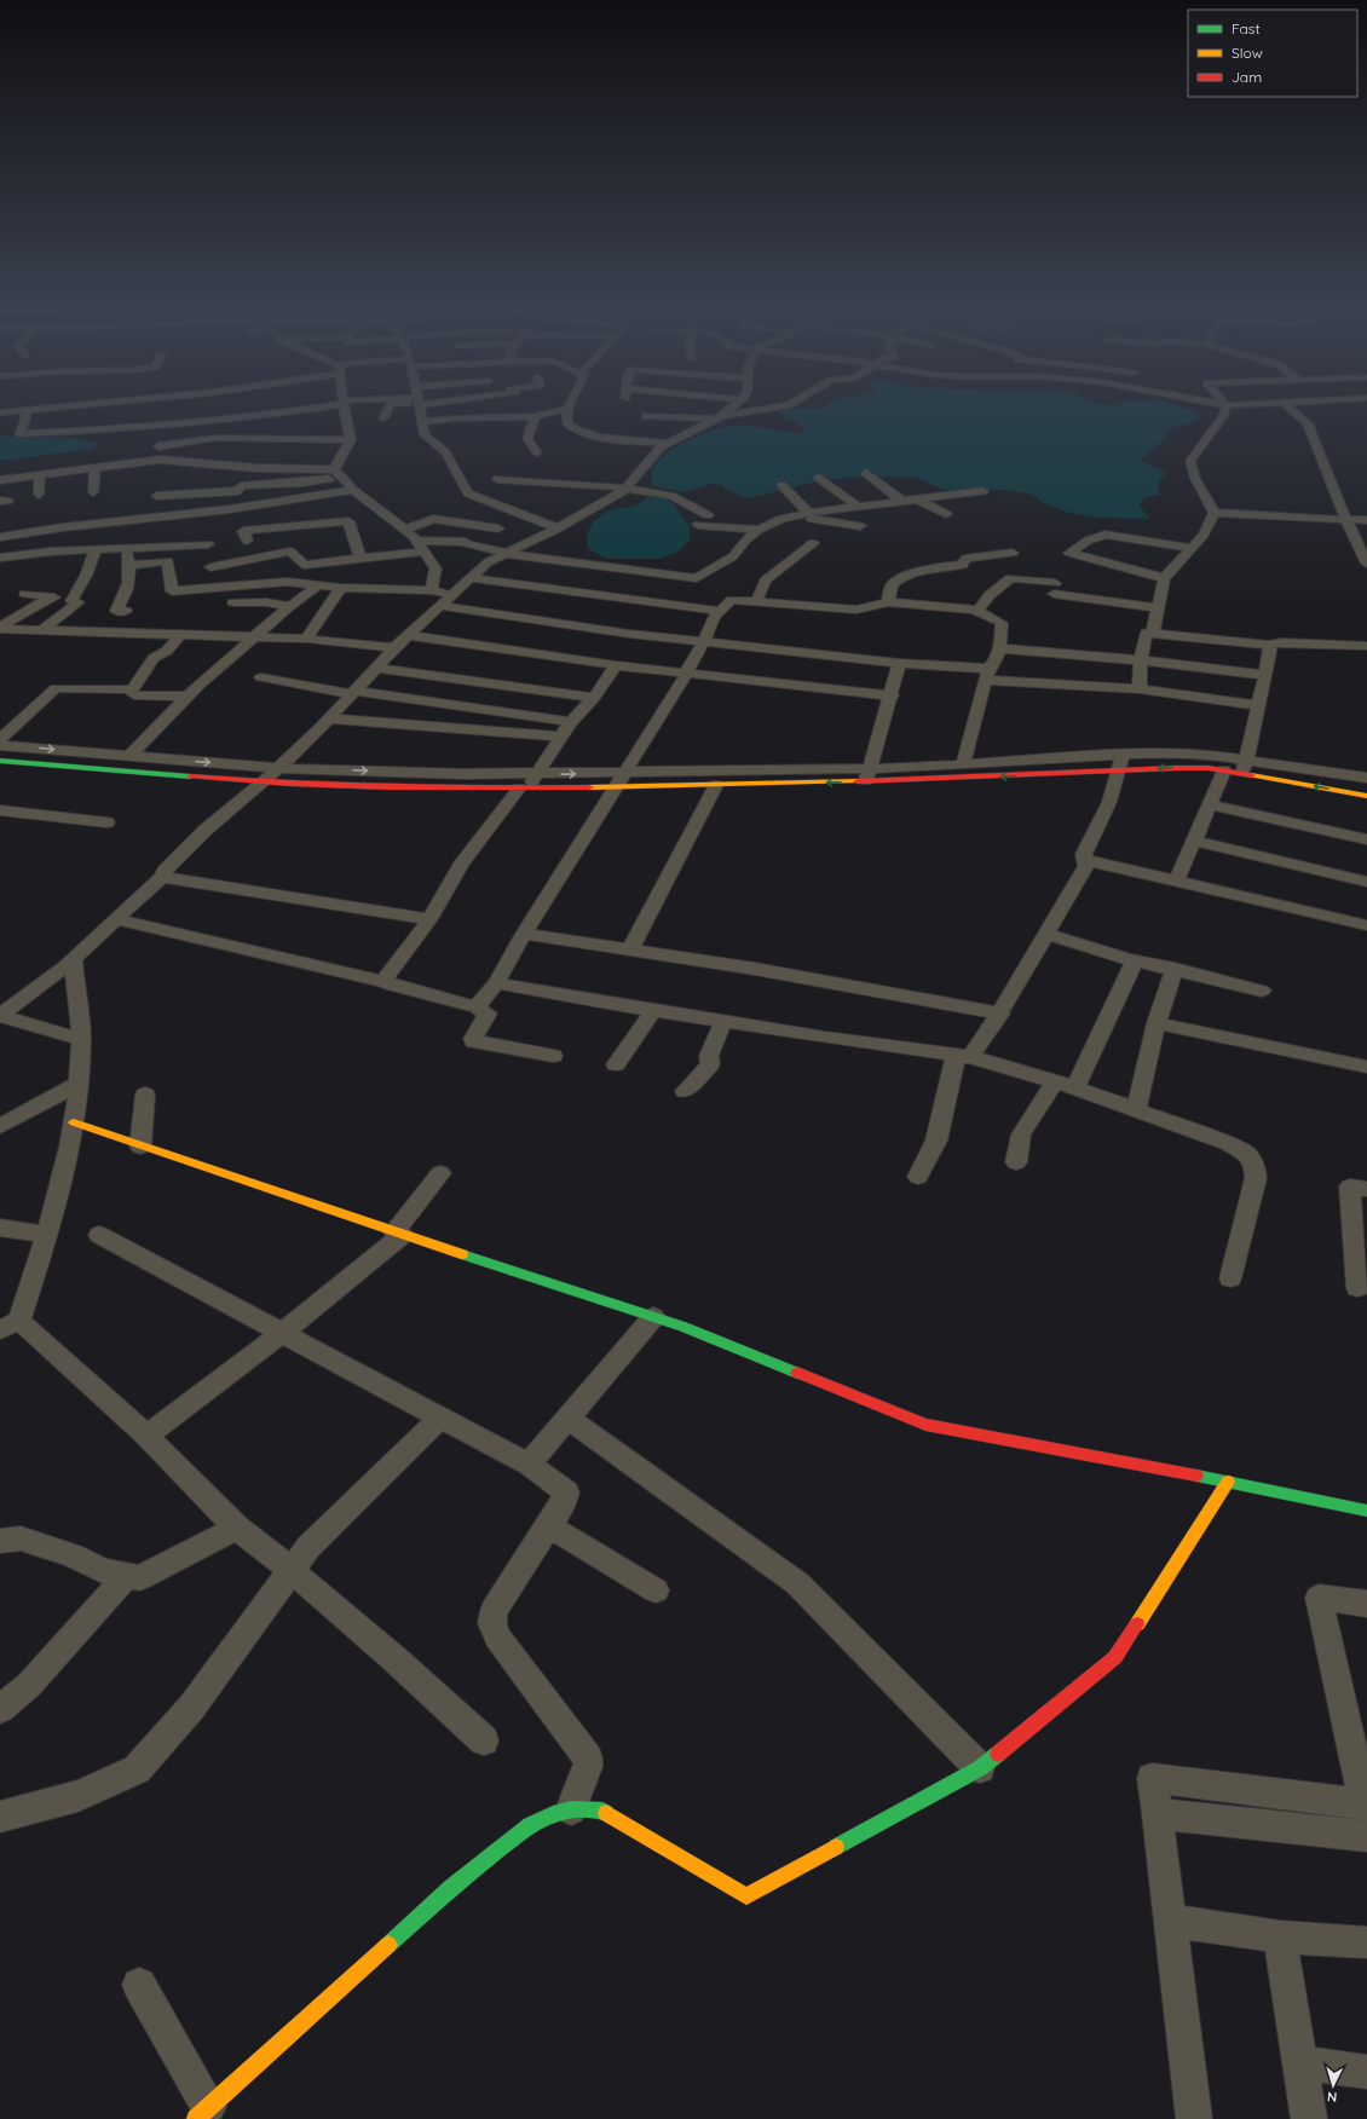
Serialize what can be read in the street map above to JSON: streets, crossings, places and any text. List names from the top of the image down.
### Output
{
  "legend": ["Fast", "Slow", "Jam"],
  "north": "bottom"
}
